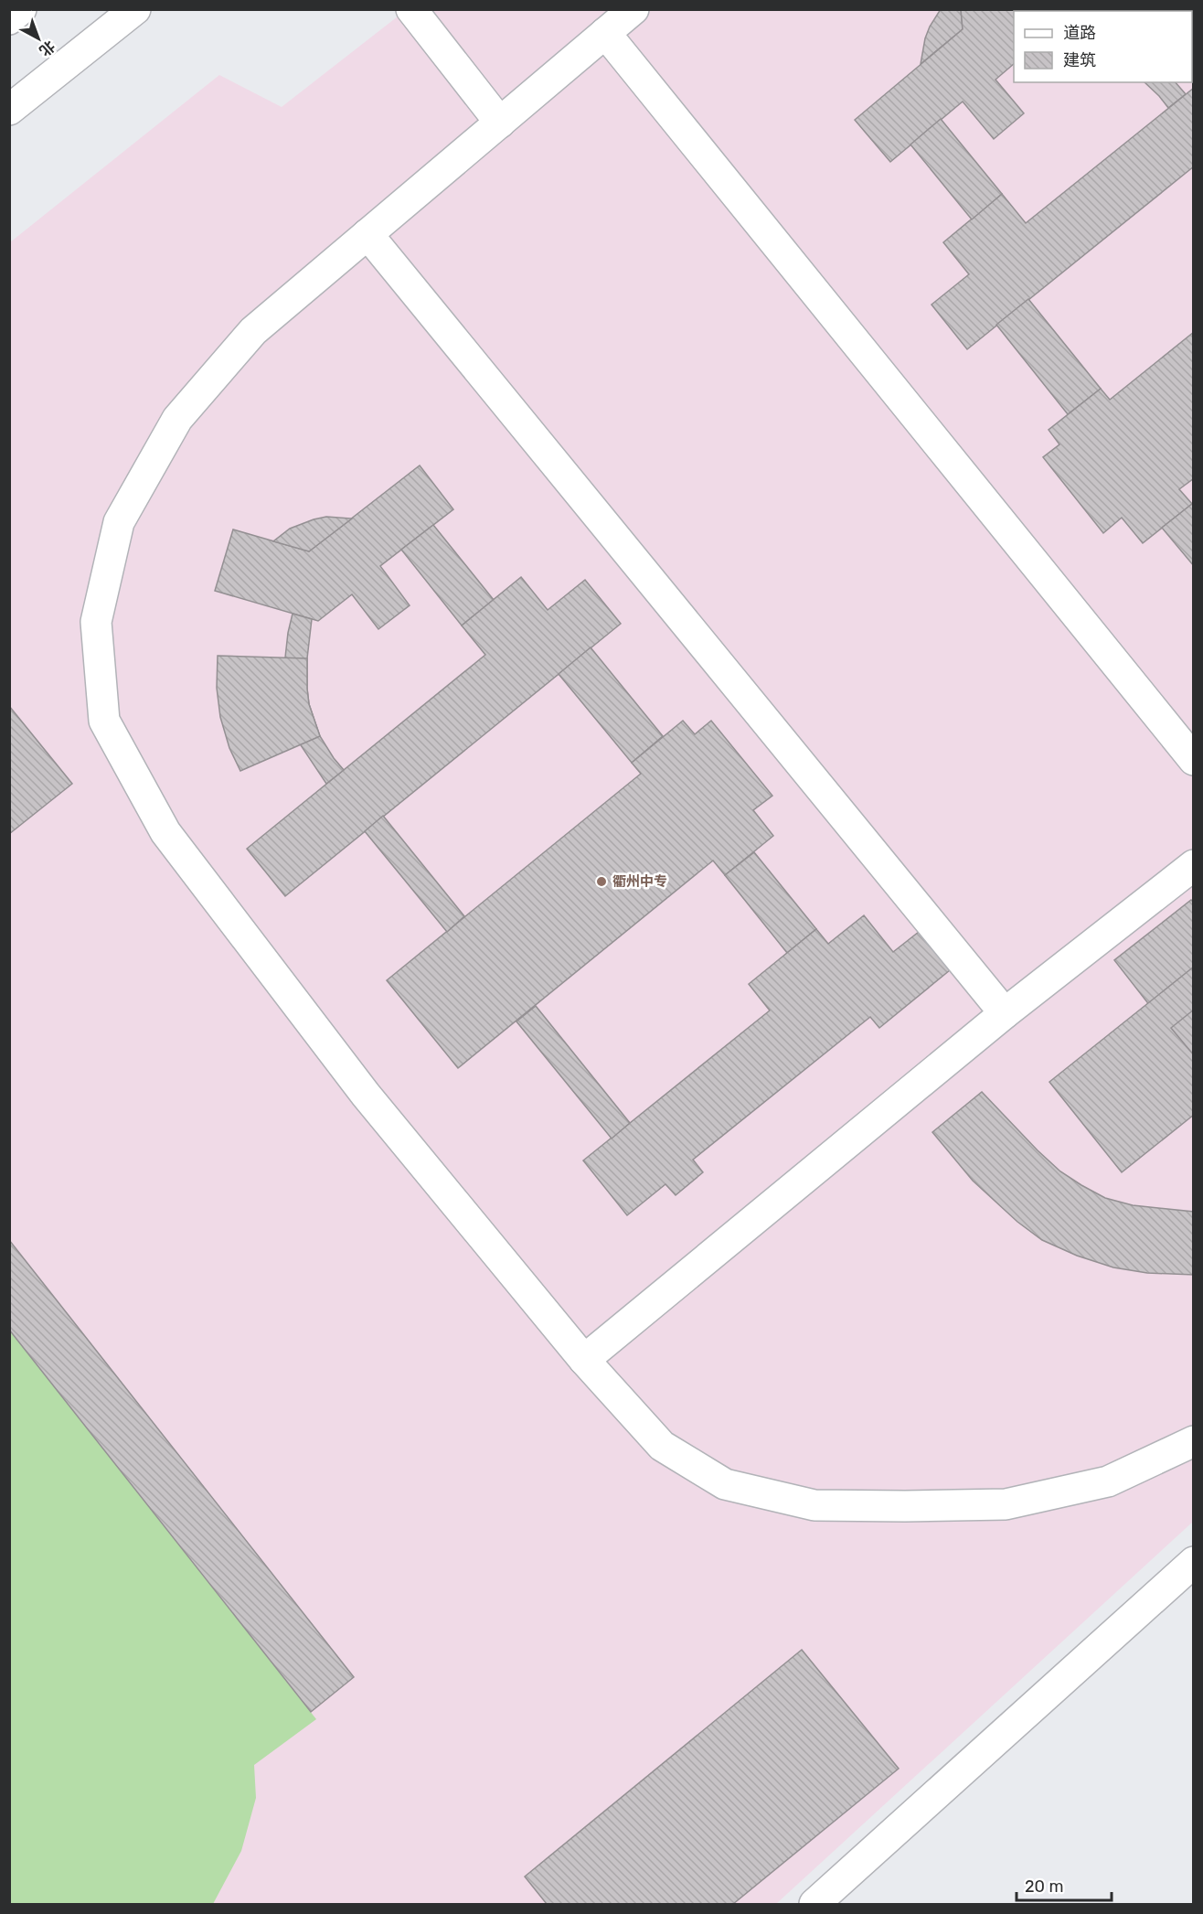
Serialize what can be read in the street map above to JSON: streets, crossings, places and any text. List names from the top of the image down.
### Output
{
  "places": ["衢州中专"],
  "legend": ["道路", "建筑"],
  "scale_bar": "20 m",
  "north": "bottom right"
}
